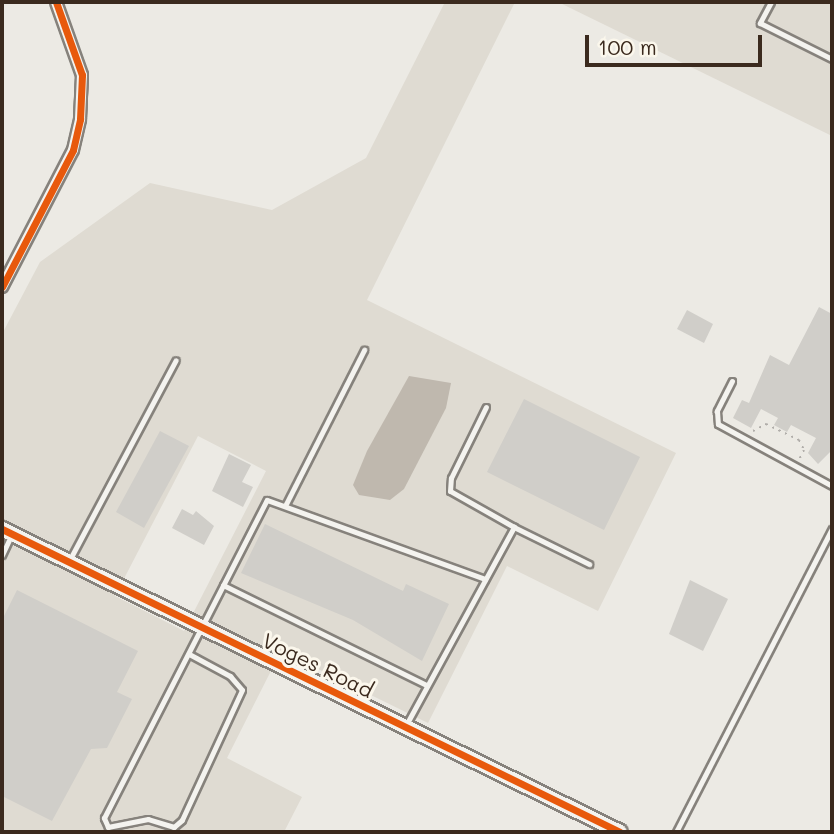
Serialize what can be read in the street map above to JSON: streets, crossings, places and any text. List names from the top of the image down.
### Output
{
  "streets": {
    "street": ["Voges Road"]
  },
  "scale_bar": "100 m"
}
